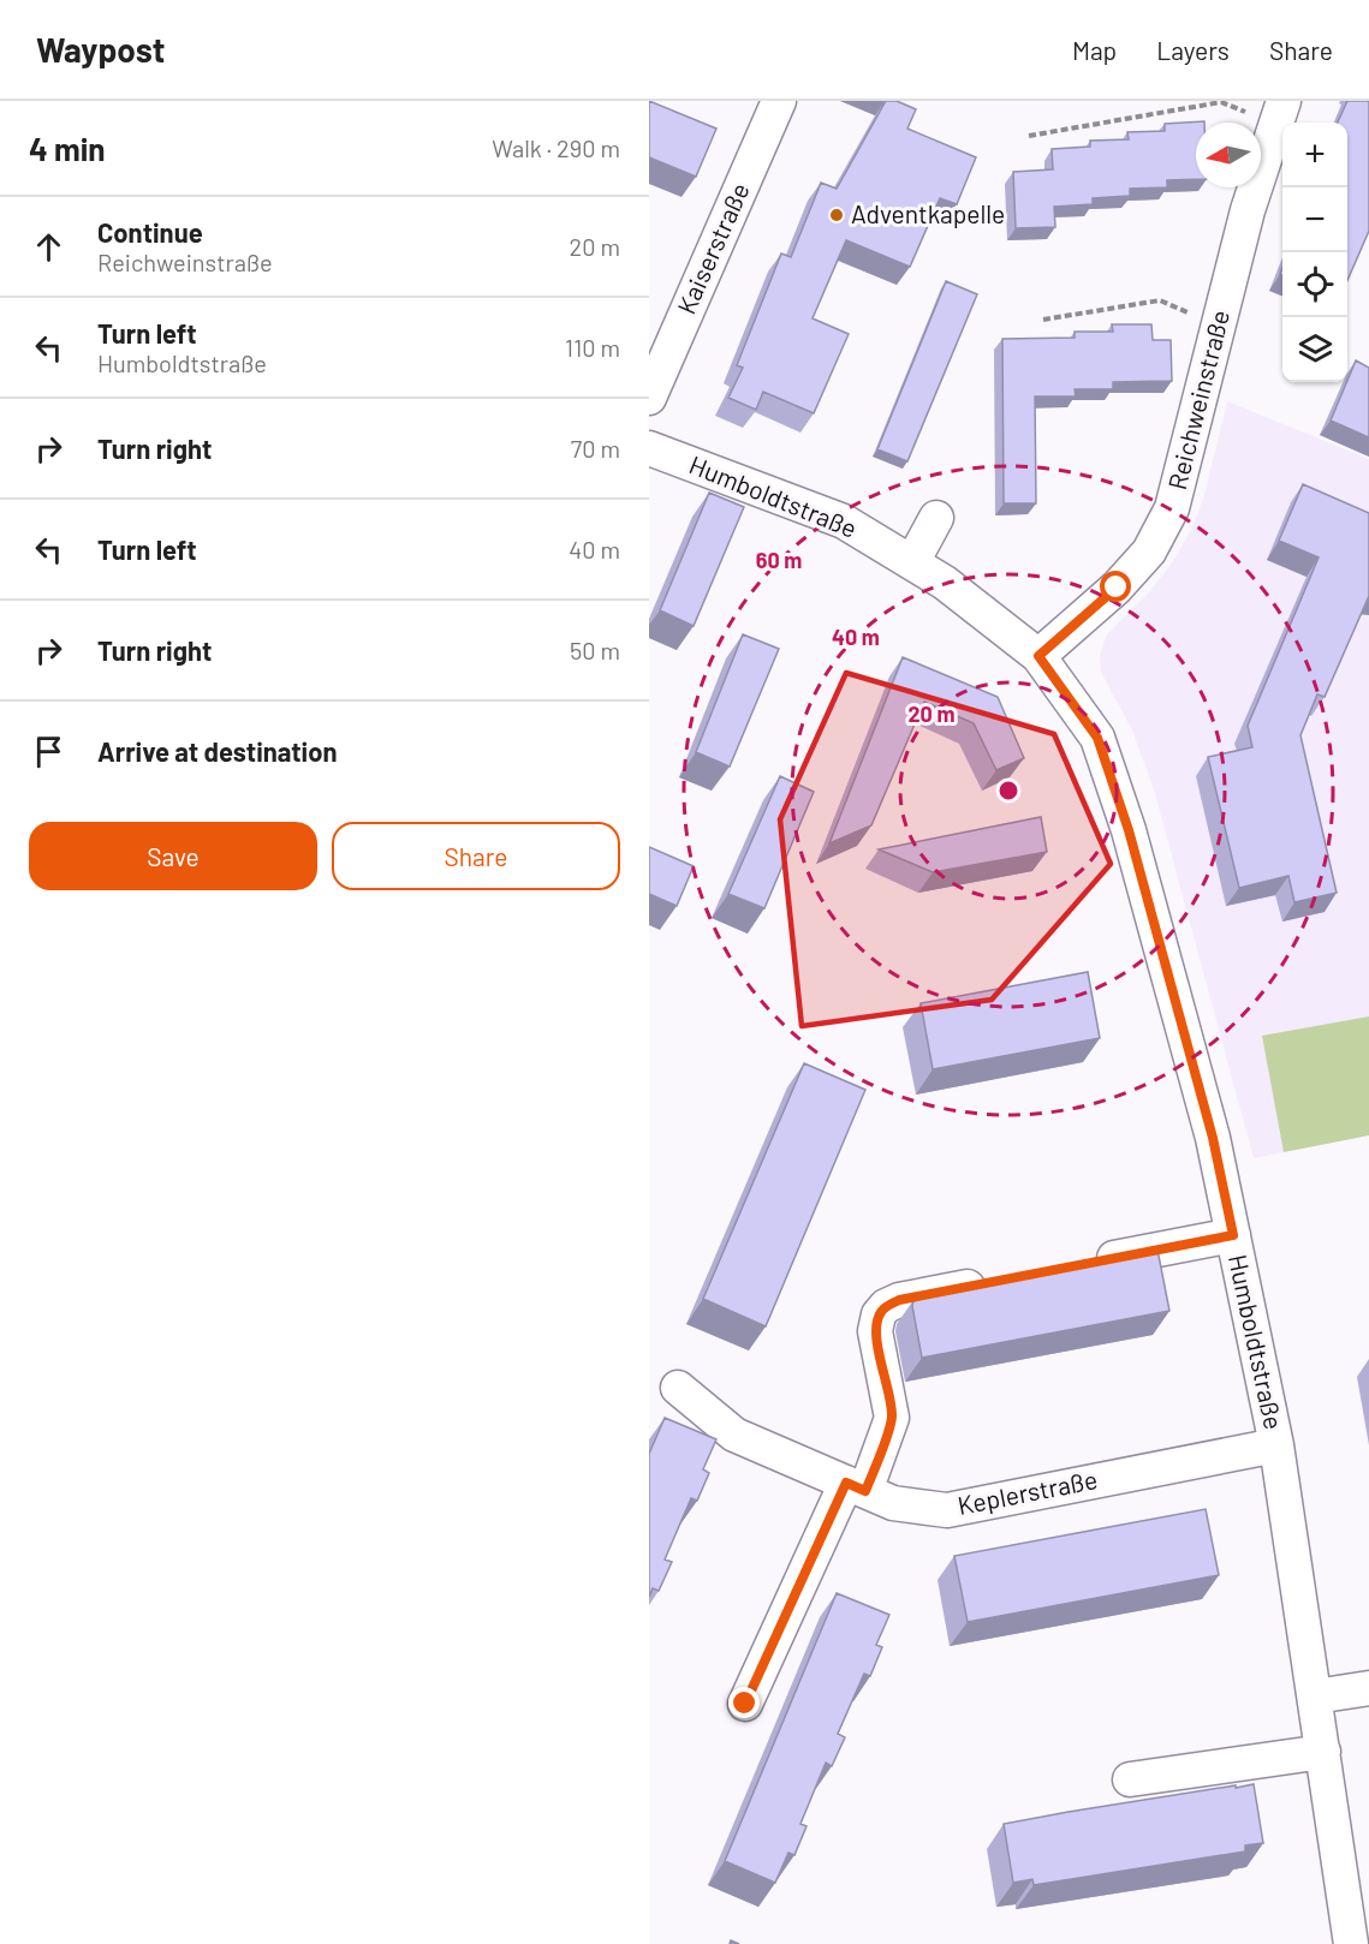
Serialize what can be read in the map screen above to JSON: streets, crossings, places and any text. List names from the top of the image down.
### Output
{
  "streets": {
    "street": [
      "Kaiserstraße",
      "Reichweinstraße",
      "Humboldtstraße",
      "Keplerstraße"
    ]
  },
  "crossings": [
    ["Reichweinstraße", "Humboldtstraße"],
    ["Humboldtstraße", "Keplerstraße"]
  ],
  "places": ["Adventkapelle"],
  "north": "left",
  "page": {
    "header": "Waypost",
    "nav": ["Map", "Layers", "Share"],
    "heading": ["4 min", "Walk · 290 m"],
    "map_buttons": ["+", "−"],
    "list": [
      ["Continue", "Reichweinstraße", "20 m"],
      ["Turn left", "Humboldtstraße", "110 m"],
      ["Turn right", "70 m"],
      ["Turn left", "40 m"],
      ["Turn right", "50 m"],
      "Arrive at destination"
    ],
    "buttons": ["Save", "Share"]
  },
  "rings": ["60 m", "40 m", "20 m"]
}
